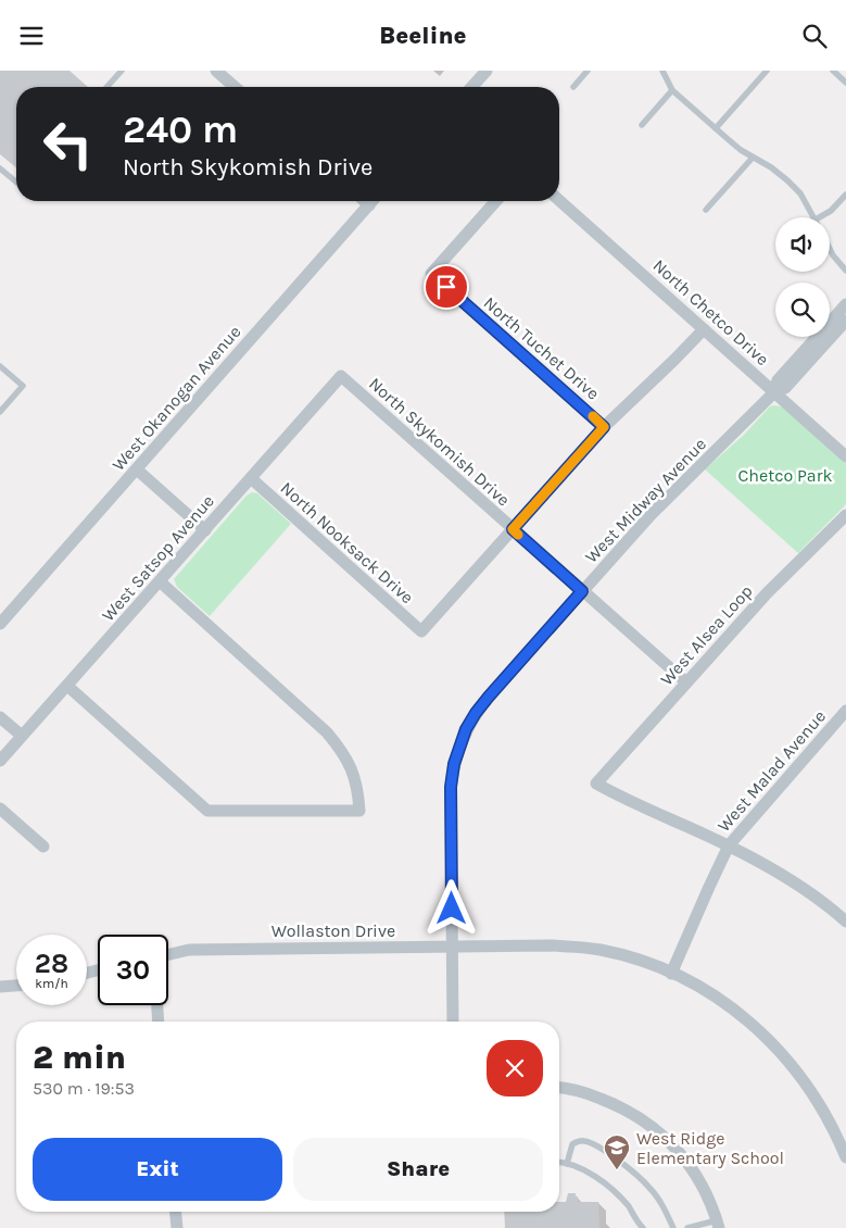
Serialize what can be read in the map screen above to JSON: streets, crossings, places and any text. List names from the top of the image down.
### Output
{
  "streets": {
    "street": [
      "North Chetco Drive",
      "North Tuchet Drive",
      "West Okanogan Avenue",
      "North Skykomish Drive",
      "West Midway Avenue",
      "North Nooksack Drive",
      "West Satsop Avenue",
      "West Alsea Loop",
      "West Malad Avenue",
      "Wollaston Drive"
    ]
  },
  "crossings": [
    ["North Chetco Drive", "West Midway Avenue"],
    ["North Skykomish Drive", "West Midway Avenue"],
    ["North Skykomish Drive", "North Nooksack Drive"],
    ["North Skykomish Drive", "West Satsop Avenue"],
    ["North Skykomish Drive", "West Alsea Loop"],
    ["West Midway Avenue", "Wollaston Drive"],
    ["North Nooksack Drive", "West Satsop Avenue"],
    ["West Alsea Loop", "West Malad Avenue"],
    ["West Malad Avenue", "Wollaston Drive"]
  ],
  "parks": ["Chetco Park"],
  "places": {
    "school or university": ["West Ridge Elementary School"]
  },
  "page": {
    "header": "Beeline",
    "turn": ["240 m", "North Skykomish Drive"],
    "speed": "28 km/h",
    "limit": "30",
    "heading": ["2 min", "530 m · 19:53"],
    "buttons": ["Exit", "Share"]
  }
}
